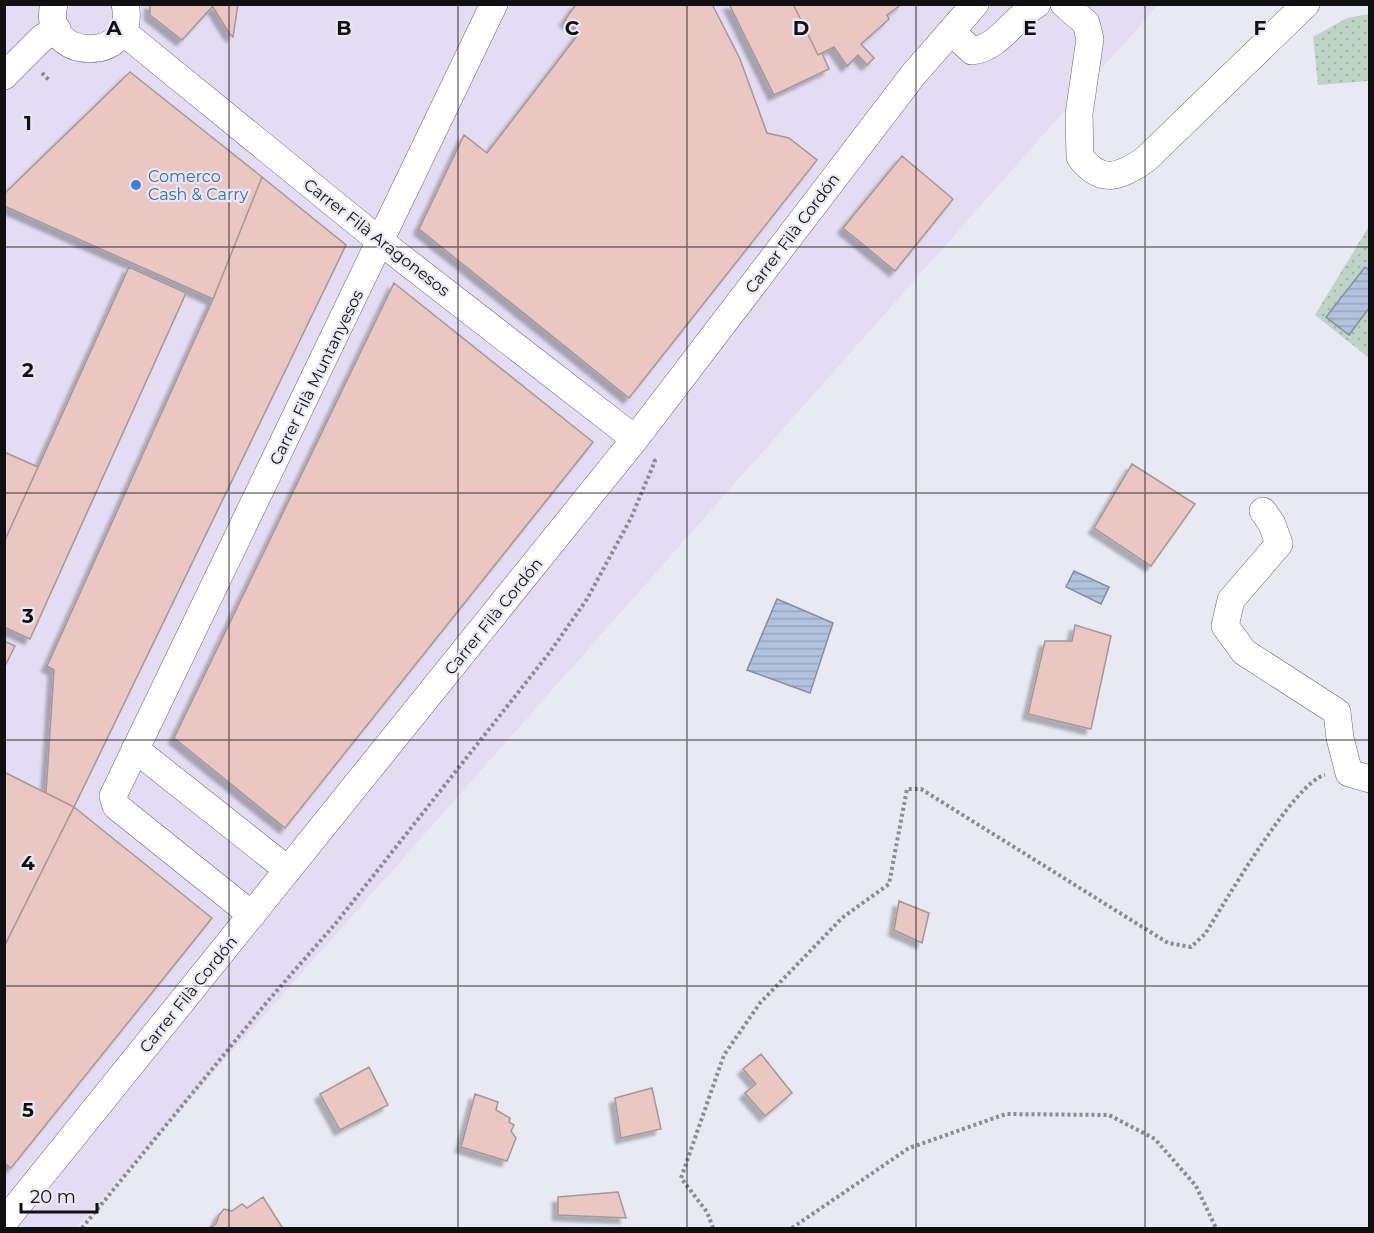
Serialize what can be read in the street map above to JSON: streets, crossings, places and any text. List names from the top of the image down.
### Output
{
  "streets": {
    "street": ["Carrer Filà Cordón", "Carrer Filà Aragonesos", "Carrer Filà Muntanyesos"]
  },
  "crossings": [
    ["Carrer Filà Cordón", "Carrer Filà Aragonesos"],
    ["Carrer Filà Cordón", "Carrer Filà Muntanyesos"],
    ["Carrer Filà Aragonesos", "Carrer Filà Muntanyesos"]
  ],
  "places": ["Comerco Cash & Carry"],
  "scale_bar": "20 m",
  "grid": {
    "columns": [
      "A",
      "B",
      "C",
      "D",
      "E",
      "F"
    ],
    "rows": [
      "1",
      "2",
      "3",
      "4",
      "5"
    ]
  }
}
